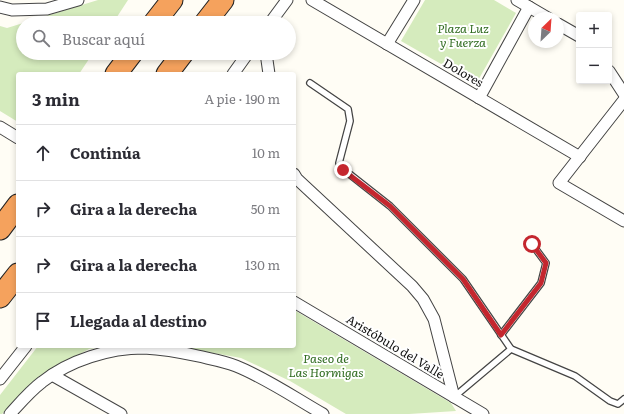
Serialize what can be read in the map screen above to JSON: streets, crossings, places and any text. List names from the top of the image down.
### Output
{
  "streets": {
    "street": ["Dolores", "Aristóbulo del Valle"]
  },
  "parks": ["Plaza Luz y Fuerza", "Paseo de Las Hormigas"],
  "north": "top right",
  "page": {
    "map_buttons": ["+", "−"],
    "search": "Buscar aquí",
    "heading": ["3 min", "A pie · 190 m"],
    "list": [
      ["Continúa", "10 m"],
      ["Gira a la derecha", "50 m"],
      ["Gira a la derecha", "130 m"],
      "Llegada al destino"
    ]
  }
}
